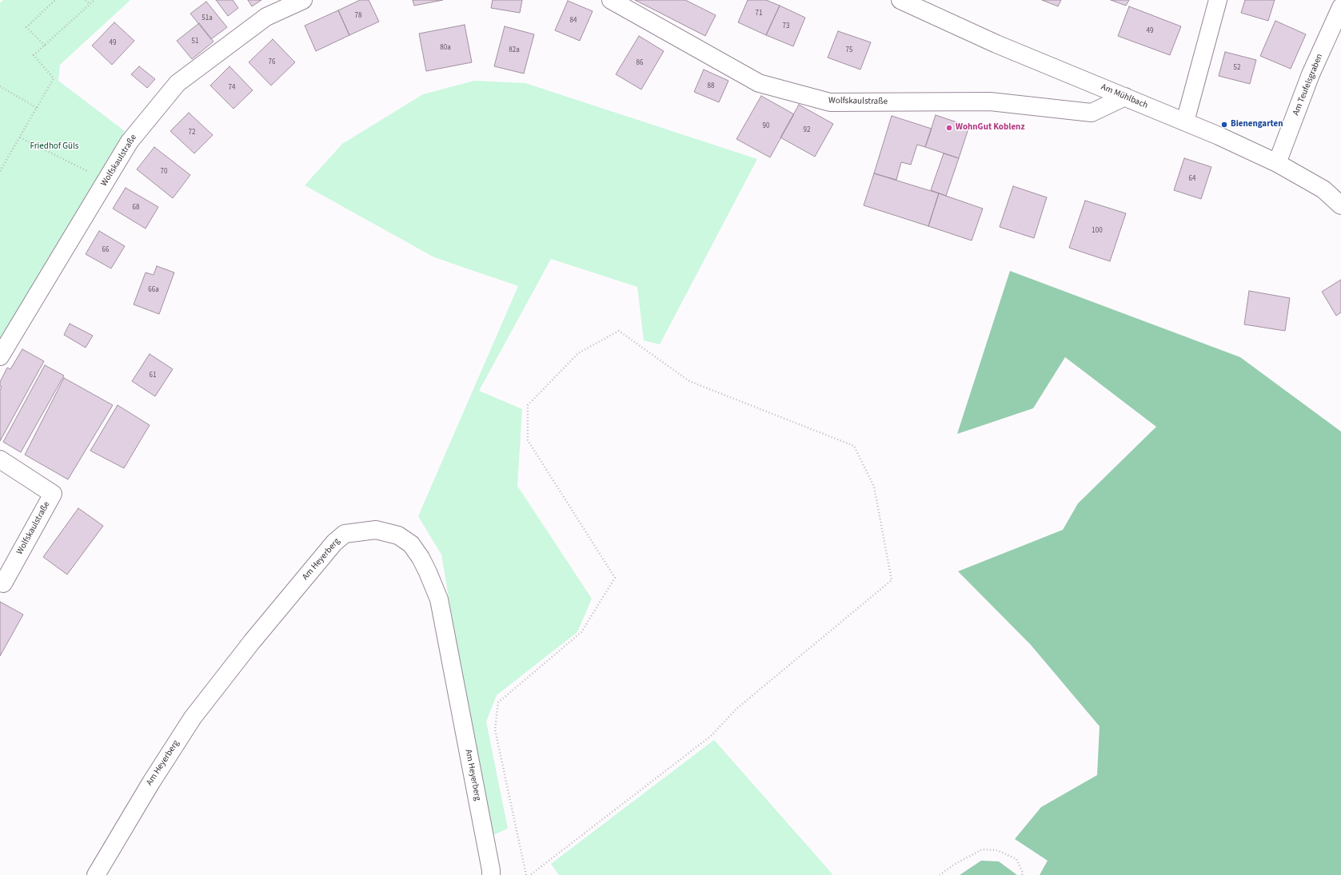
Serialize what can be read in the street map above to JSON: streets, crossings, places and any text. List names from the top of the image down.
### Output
{
  "streets": {
    "street": [
      "Am Teufelsgraben",
      "Am Mühlbach",
      "Wolfskaulstraße",
      "Am Heyerberg"
    ]
  },
  "crossings": [
    ["Am Teufelsgraben", "Am Mühlbach"],
    ["Am Mühlbach", "Wolfskaulstraße"]
  ],
  "parks": ["Friedhof Güls"],
  "places": ["Bienengarten", "WohnGut Koblenz"],
  "house_numbers": [
    "71",
    "78",
    "51a",
    "84",
    "73",
    "49",
    "51",
    "49",
    "80a",
    "82a",
    "75",
    "76",
    "86",
    "52",
    "88",
    "74",
    "90",
    "92",
    "72",
    "70",
    "64",
    "68",
    "100",
    "66",
    "66a",
    "61"
  ]
}
